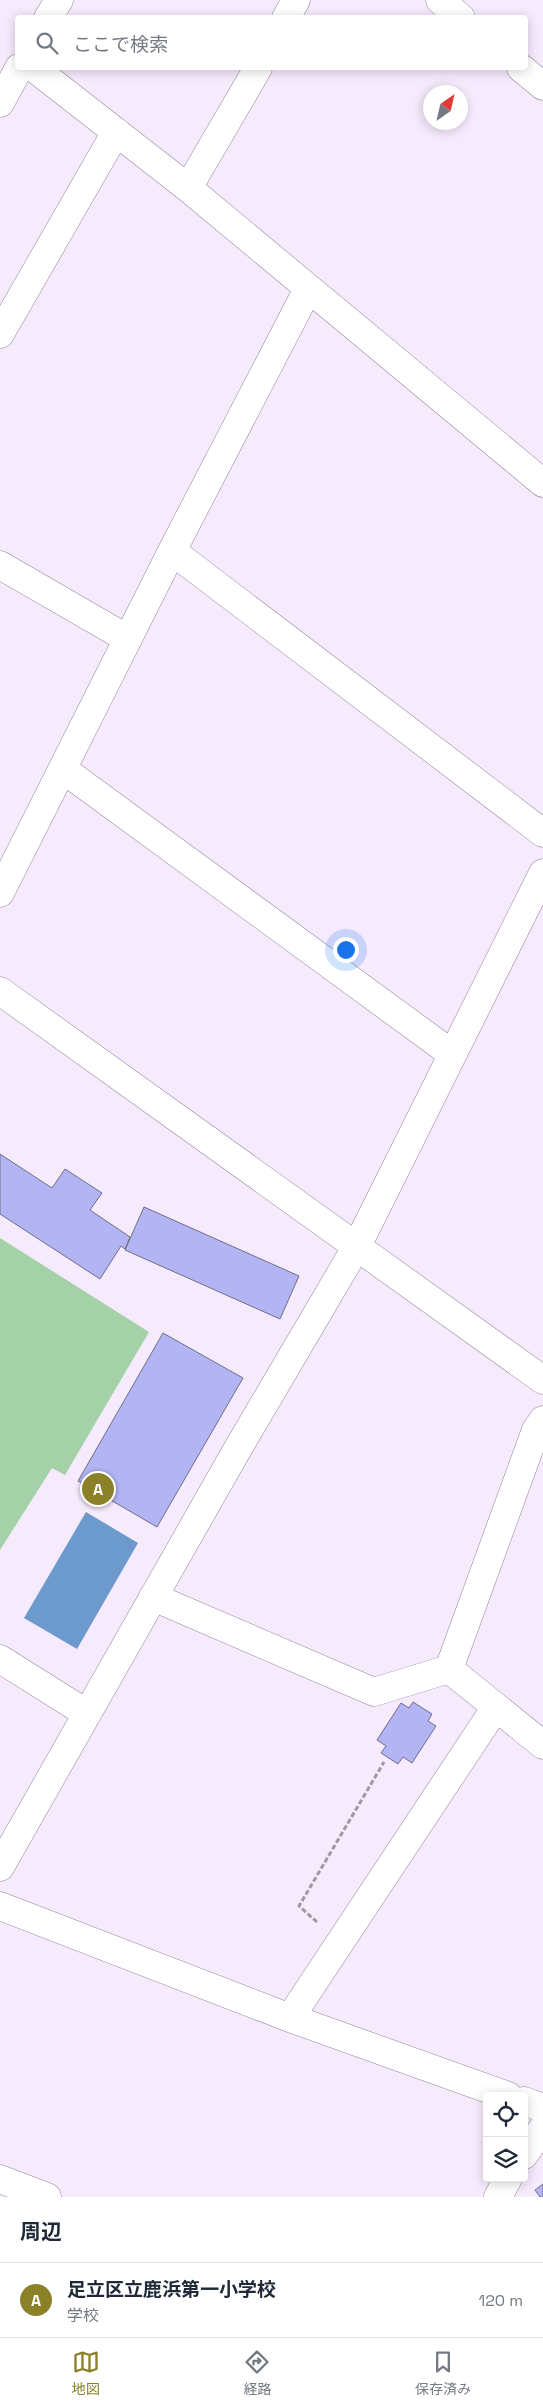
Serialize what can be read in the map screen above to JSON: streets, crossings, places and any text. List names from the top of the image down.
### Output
{
  "north": "top right",
  "page": {
    "search": "ここで検索",
    "pins": "A",
    "heading": "周辺",
    "list": [
      {
        "mark": "A",
        "name": "足立区立鹿浜第一小学校",
        "note": "学校",
        "value": "120 m"
      }
    ],
    "nav": ["地図", "経路", "保存済み"]
  }
}
